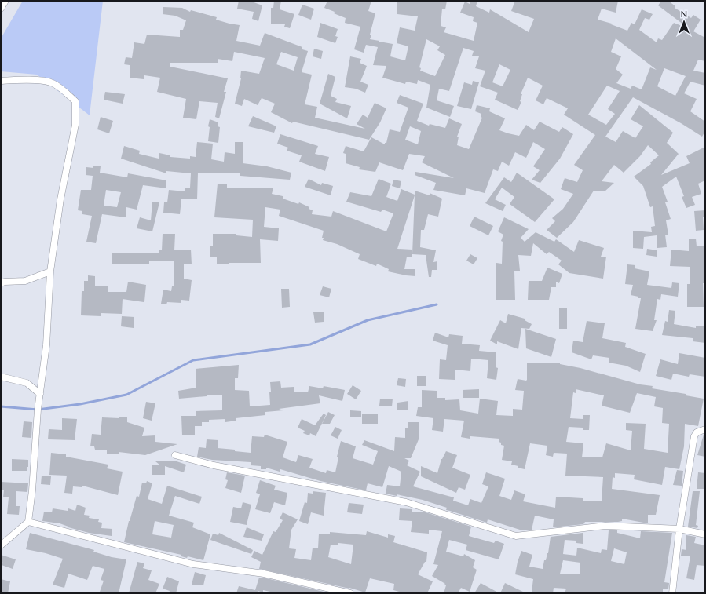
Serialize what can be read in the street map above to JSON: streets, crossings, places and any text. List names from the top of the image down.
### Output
{
  "north": "top"
}
